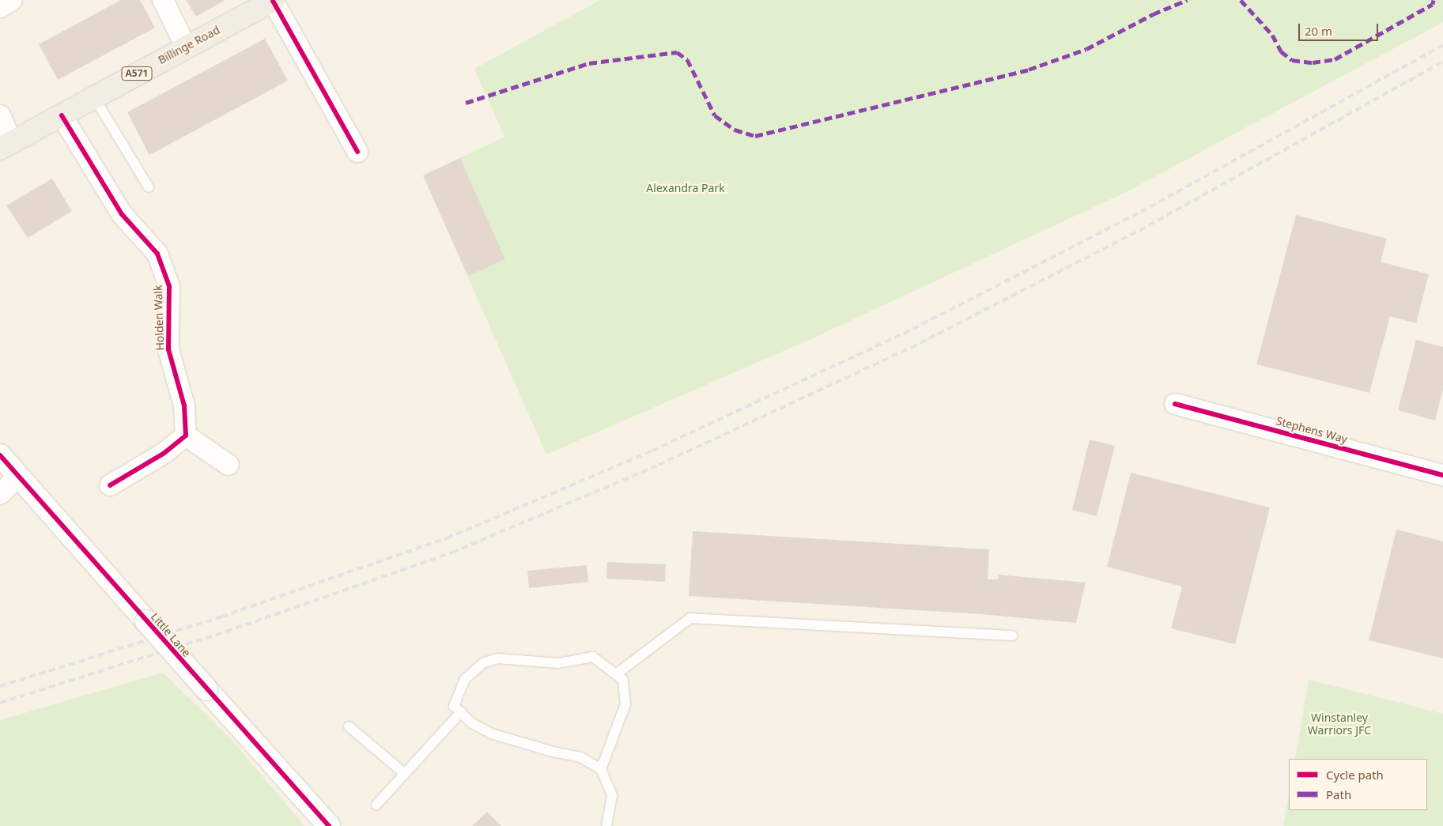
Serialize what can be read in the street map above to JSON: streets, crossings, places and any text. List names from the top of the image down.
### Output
{
  "streets": {
    "main road": ["Billinge Road", "A571"],
    "street": ["Holden Walk", "Stephens Way", "Little Lane"]
  },
  "crossings": [
    ["Billinge Road", "Holden Walk"]
  ],
  "parks": ["Alexandra Park", "Winstanley Warriors JFC"],
  "legend": ["Cycle path", "Path"],
  "scale_bar": "20 m"
}
